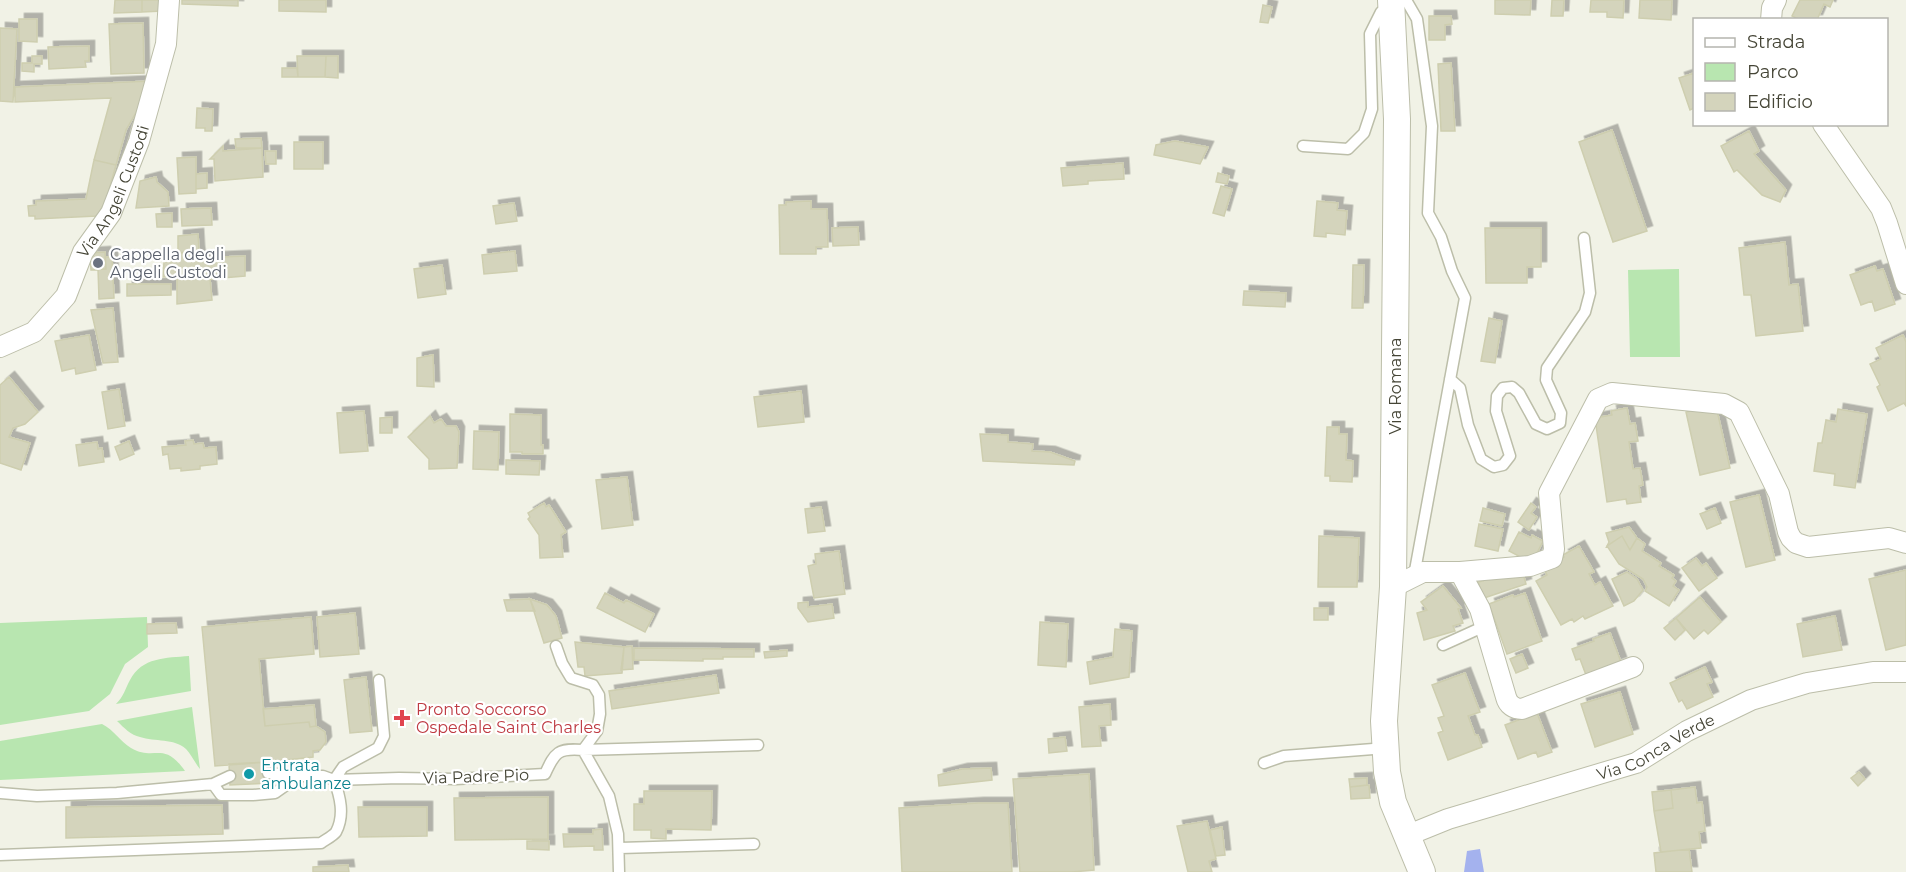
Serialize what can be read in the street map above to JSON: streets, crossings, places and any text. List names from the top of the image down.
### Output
{
  "streets": {
    "street": ["Via Angeli Custodi", "Via Romana", "Via Conca Verde"],
    "lane": ["Via Padre Pio"]
  },
  "crossings": [
    ["Via Romana", "Via Conca Verde"]
  ],
  "places": {
    "other": ["Cappella degli Angeli Custodi", "Entrata ambulanze"],
    "health": ["Pronto Soccorso Ospedale Saint Charles"]
  },
  "legend": ["Strada", "Parco", "Edificio"]
}
